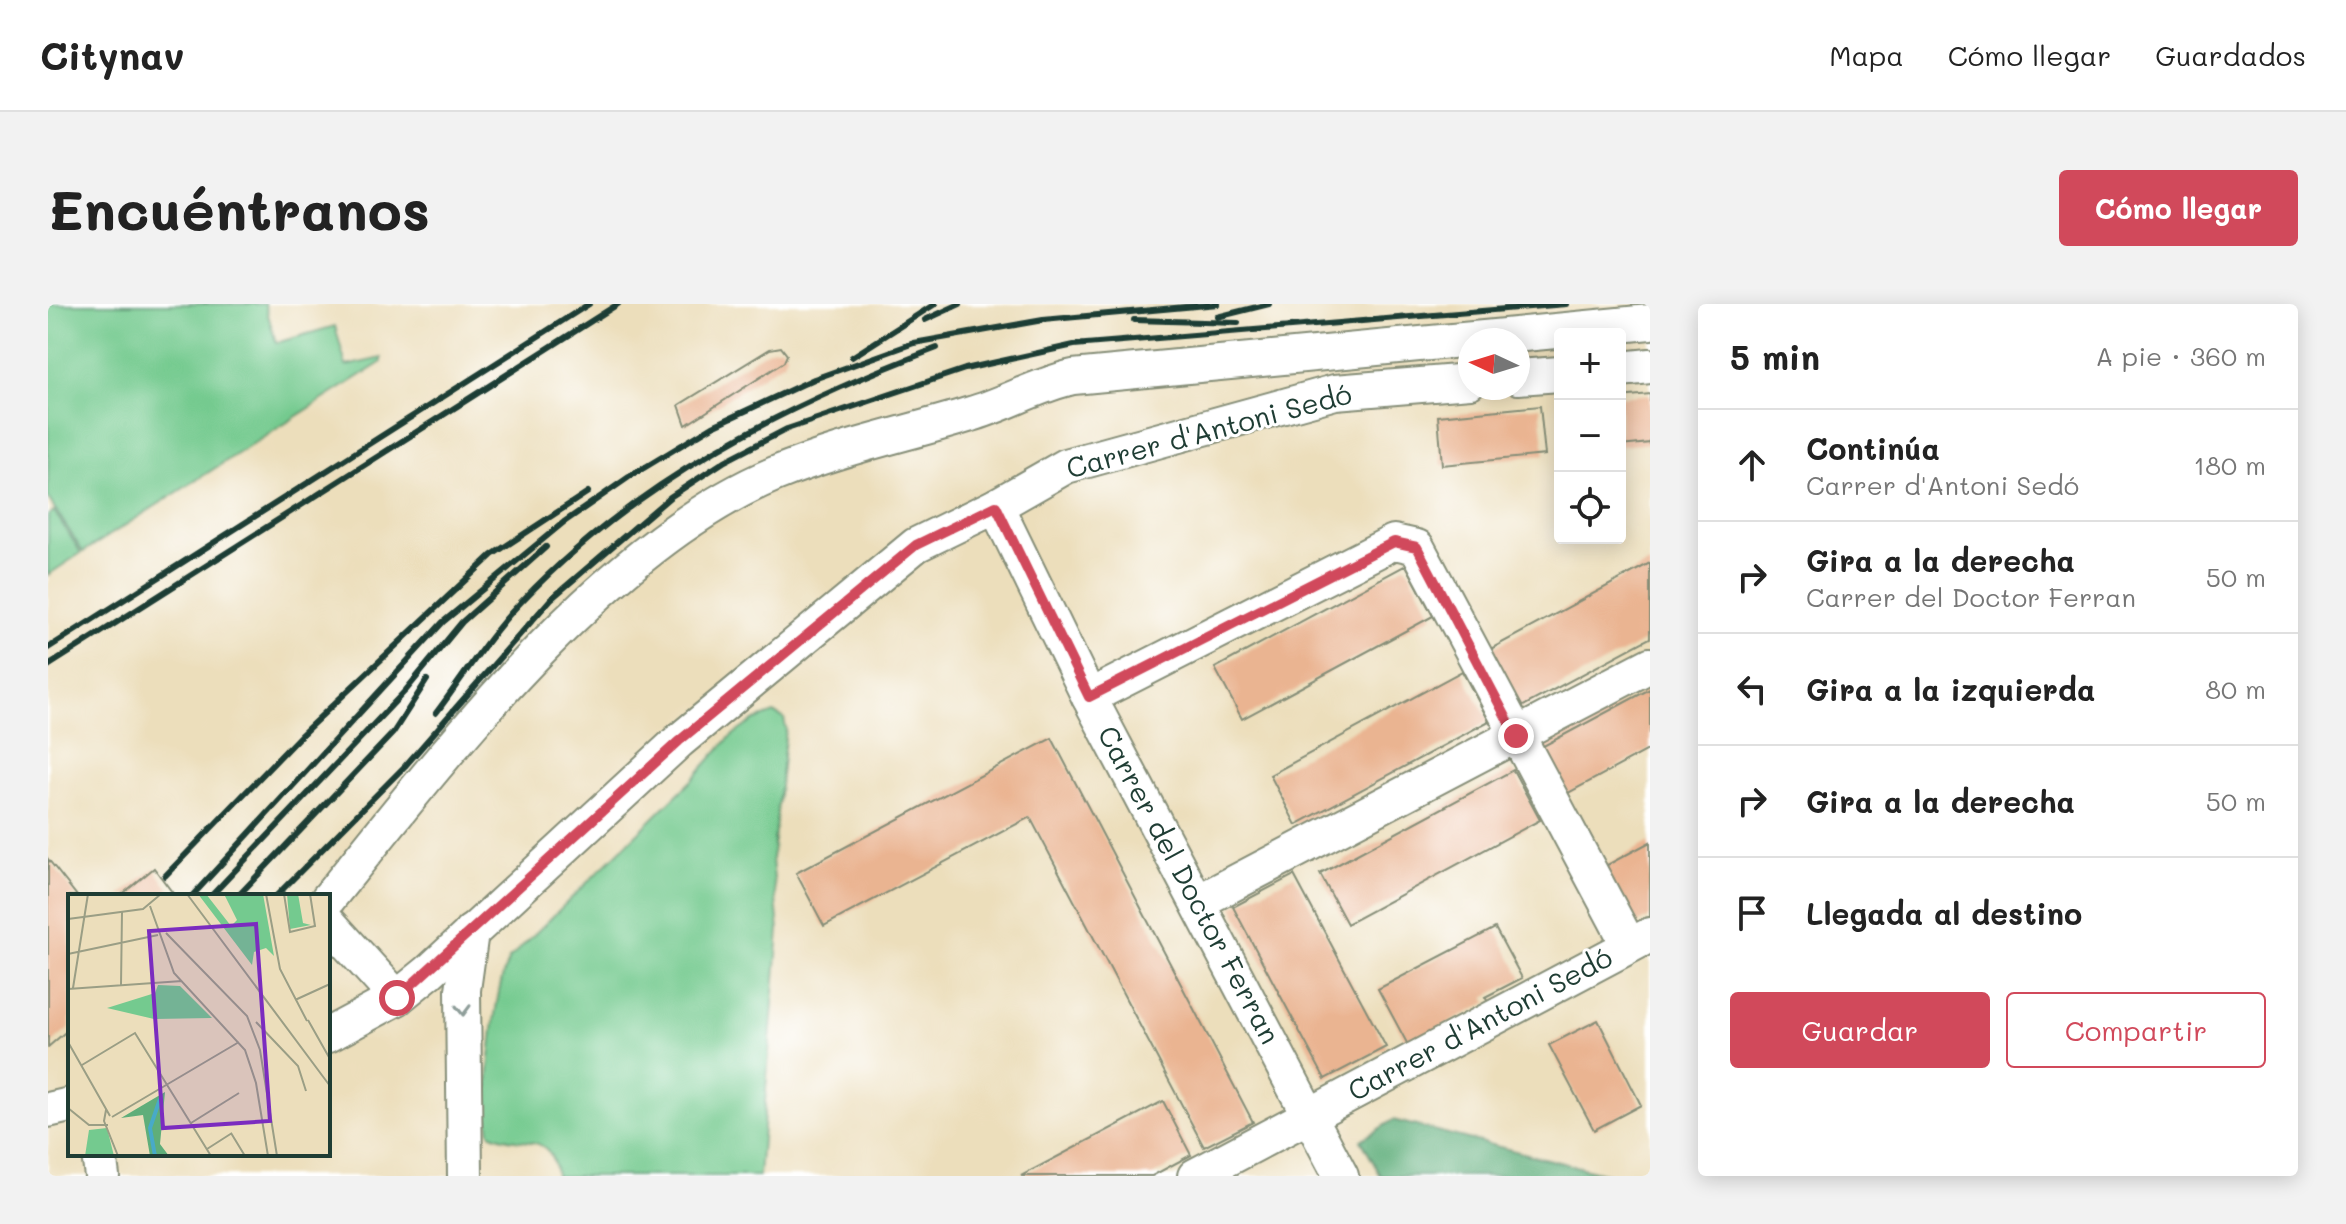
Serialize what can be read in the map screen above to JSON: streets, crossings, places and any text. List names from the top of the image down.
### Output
{
  "streets": {
    "street": ["Carrer d'Antoni Sedó", "Carrer del Doctor Ferran"]
  },
  "crossings": [
    ["Carrer d'Antoni Sedó", "Carrer del Doctor Ferran"]
  ],
  "north": "left",
  "page": {
    "header": "Citynav",
    "nav": ["Mapa", "Cómo llegar", "Guardados"],
    "buttons": [
      "Cómo llegar",
      ["Guardar", "Compartir"]
    ],
    "title": "Encuéntranos",
    "heading": ["5 min", "A pie · 360 m"],
    "map_buttons": ["+", "−"],
    "list": [
      ["Continúa", "Carrer d'Antoni Sedó", "180 m"],
      ["Gira a la derecha", "Carrer del Doctor Ferran", "50 m"],
      ["Gira a la izquierda", "80 m"],
      ["Gira a la derecha", "50 m"],
      "Llegada al destino"
    ]
  }
}
